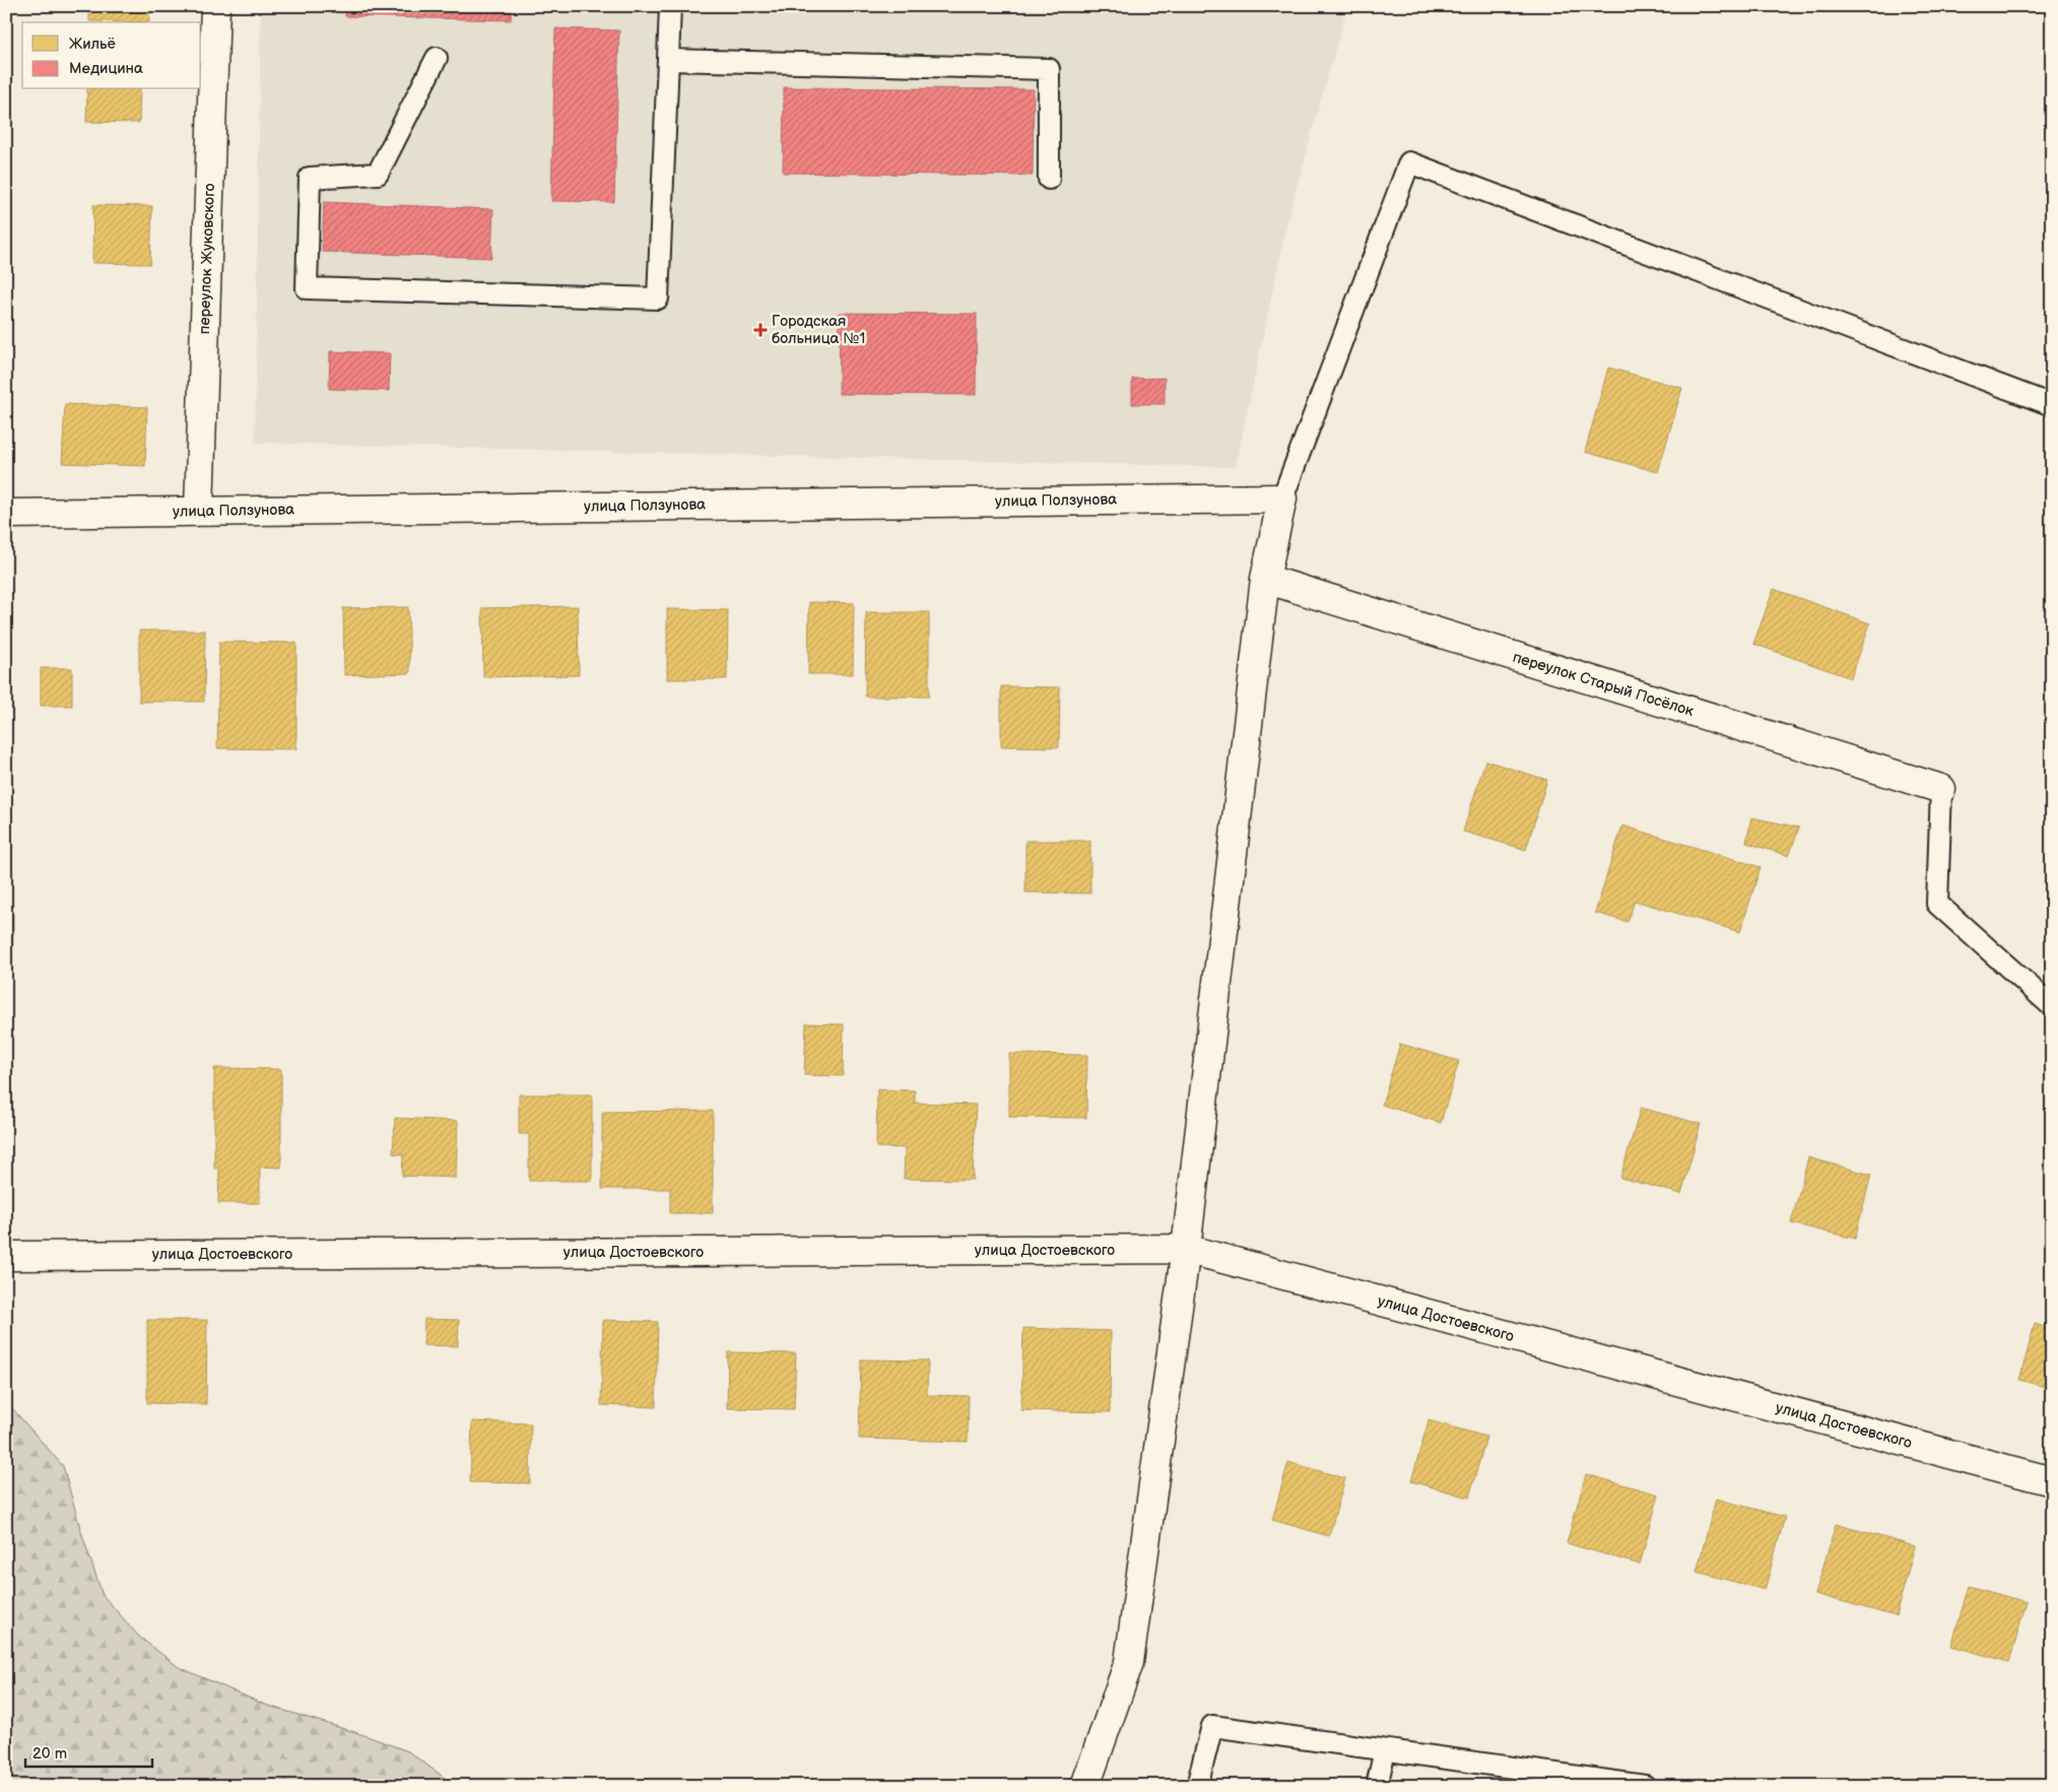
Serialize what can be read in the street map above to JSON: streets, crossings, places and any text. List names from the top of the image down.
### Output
{
  "streets": {
    "street": [
      "переулок Жуковского",
      "улица Ползунова",
      "переулок Старый Посёлок",
      "улица Достоевского"
    ]
  },
  "crossings": [
    ["переулок Жуковского", "улица Ползунова"]
  ],
  "places": {
    "health": ["Городская больница №1"]
  },
  "legend": ["Жильё", "Медицина"],
  "scale_bar": "20 m"
}
